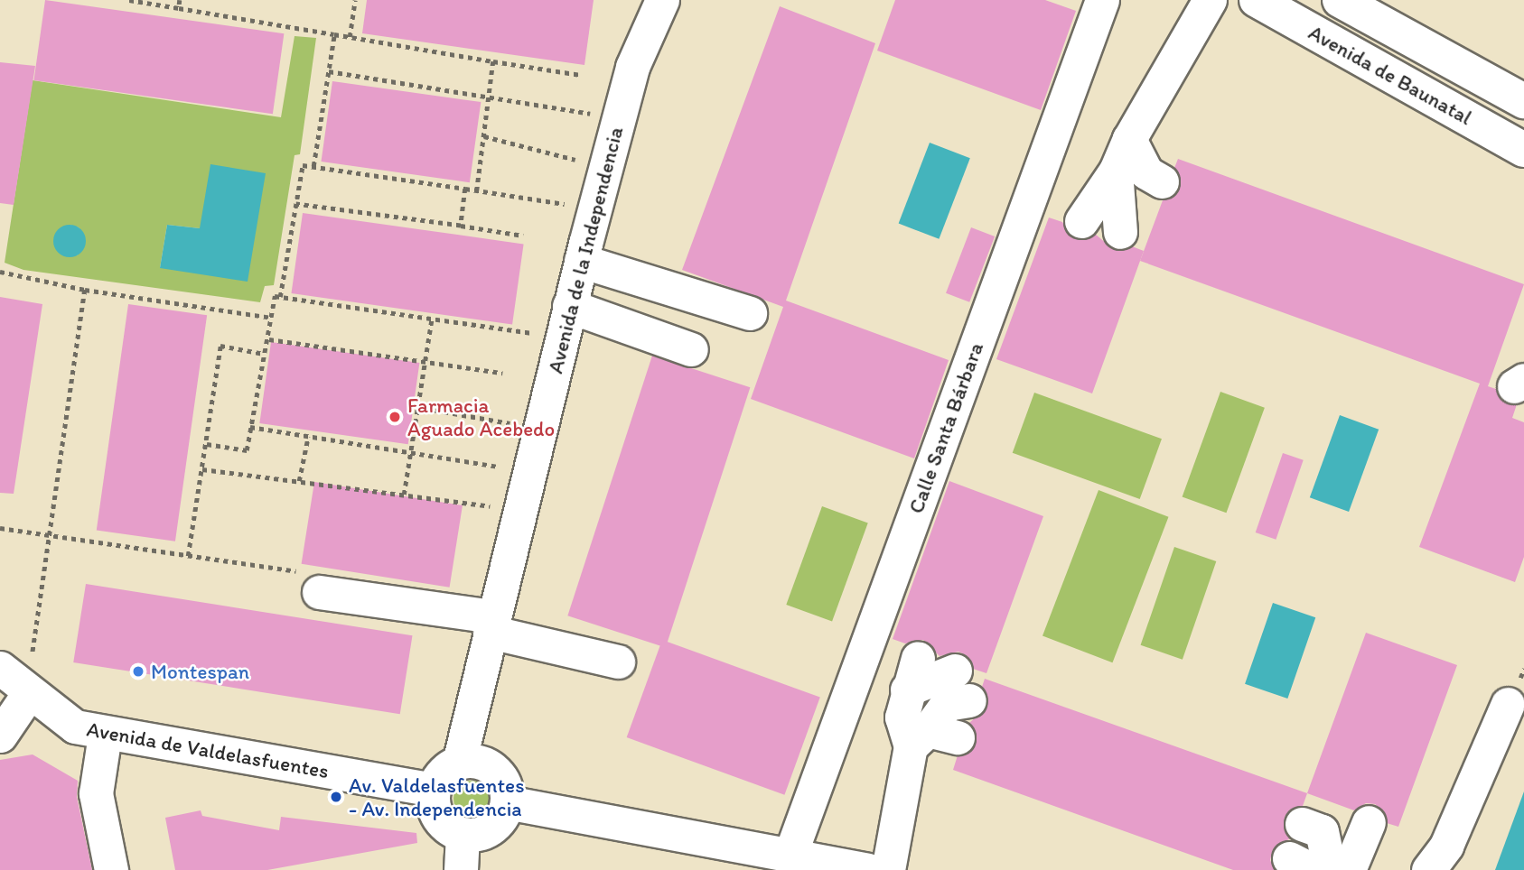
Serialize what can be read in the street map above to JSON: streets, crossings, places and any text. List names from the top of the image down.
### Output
{
  "streets": {
    "main road": ["Avenida de Baunatal"],
    "street": ["Avenida de la Independencia", "Calle Santa Bárbara", "Avenida de Valdelasfuentes"]
  },
  "crossings": [
    ["Avenida de la Independencia", "Avenida de Valdelasfuentes"]
  ],
  "places": ["Farmacia Aguado Acebedo", "Montespan", "Av. Valdelasfuentes - Av. Independencia"]
}
